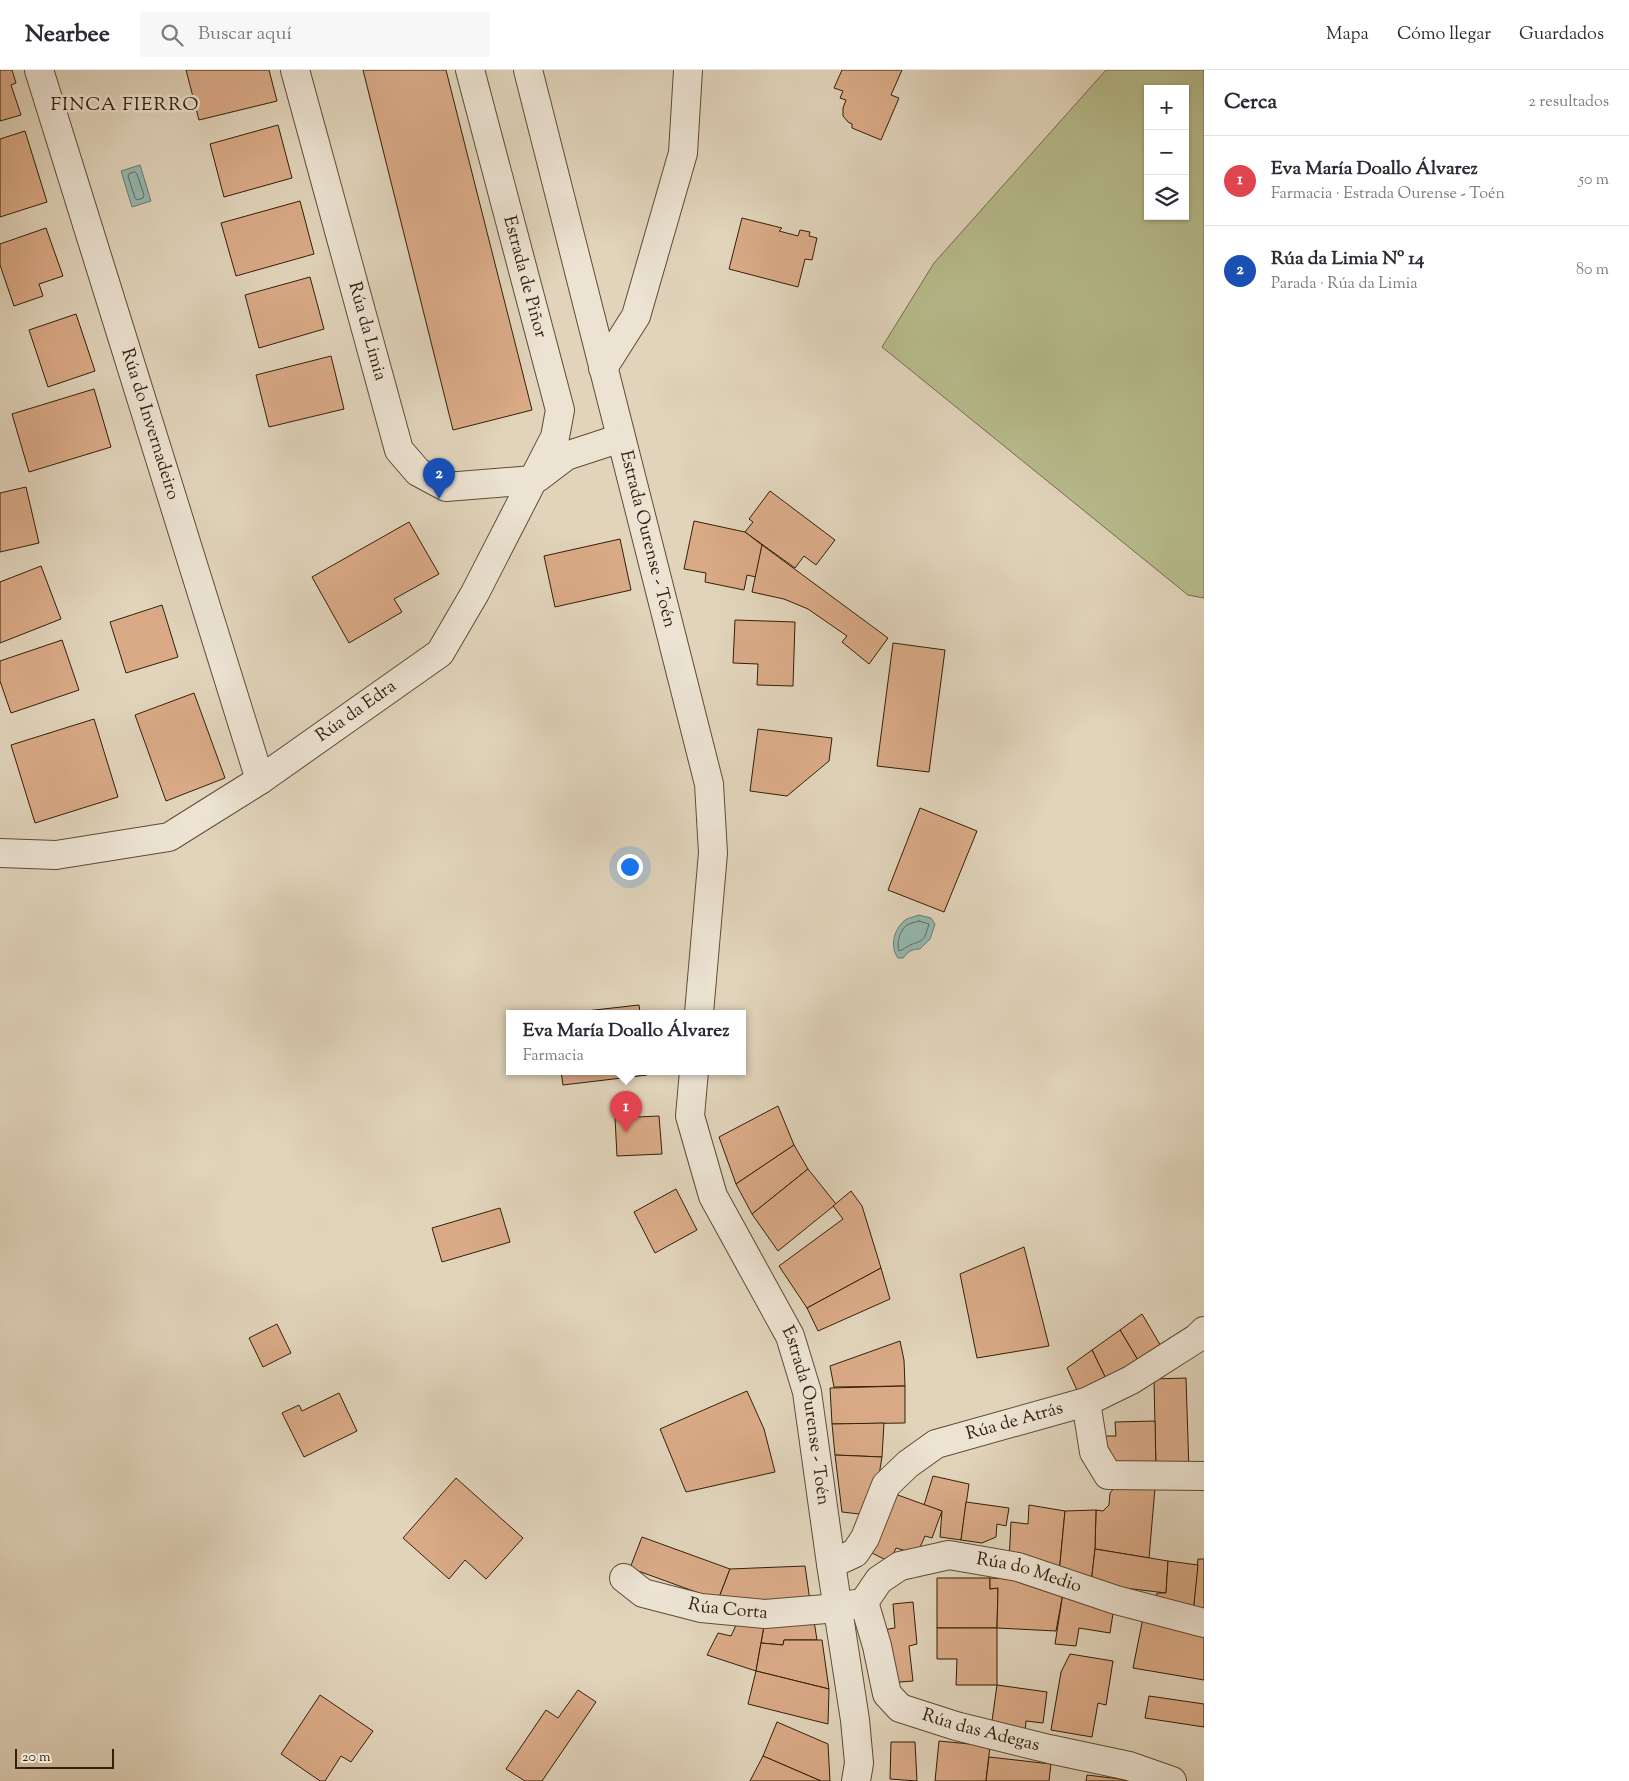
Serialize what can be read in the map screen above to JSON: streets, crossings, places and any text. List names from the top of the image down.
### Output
{
  "streets": {
    "street": [
      "Estrada de Piñor",
      "Rúa da Limia",
      "Rúa do Invernadeiro",
      "Estrada Ourense - Toén",
      "Rúa da Edra",
      "Rúa de Atrás",
      "Rúa do Medio",
      "Rúa Corta",
      "Rúa das Adegas"
    ]
  },
  "crossings": [
    ["Estrada de Piñor", "Rúa da Limia"],
    ["Estrada de Piñor", "Rúa da Edra"],
    ["Rúa da Limia", "Rúa da Edra"],
    ["Rúa do Invernadeiro", "Rúa da Edra"],
    ["Estrada Ourense - Toén", "Rúa da Edra"],
    ["Estrada Ourense - Toén", "Rúa de Atrás"],
    ["Estrada Ourense - Toén", "Rúa Corta"],
    ["Rúa do Medio", "Rúa Corta"],
    ["Rúa do Medio", "Rúa das Adegas"],
    ["Rúa Corta", "Rúa das Adegas"]
  ],
  "districts": ["FINCA FIERRO"],
  "scale_bar": "20 m",
  "page": {
    "header": "Nearbee",
    "search": "Buscar aquí",
    "nav": ["Mapa", "Cómo llegar", "Guardados"],
    "heading": ["Cerca", "2 resultados"],
    "map_buttons": ["+", "−"],
    "list": [
      {
        "mark": "1",
        "name": "Eva María Doallo Álvarez",
        "note": "Farmacia · Estrada Ourense - Toén",
        "value": "50 m"
      },
      {
        "mark": "2",
        "name": "Rúa da Limia Nº 14",
        "note": "Parada · Rúa da Limia",
        "value": "80 m"
      }
    ],
    "pins": ["2", "1"],
    "popup": ["Eva María Doallo Álvarez", "Farmacia"],
    "scale": "20 m"
  }
}
